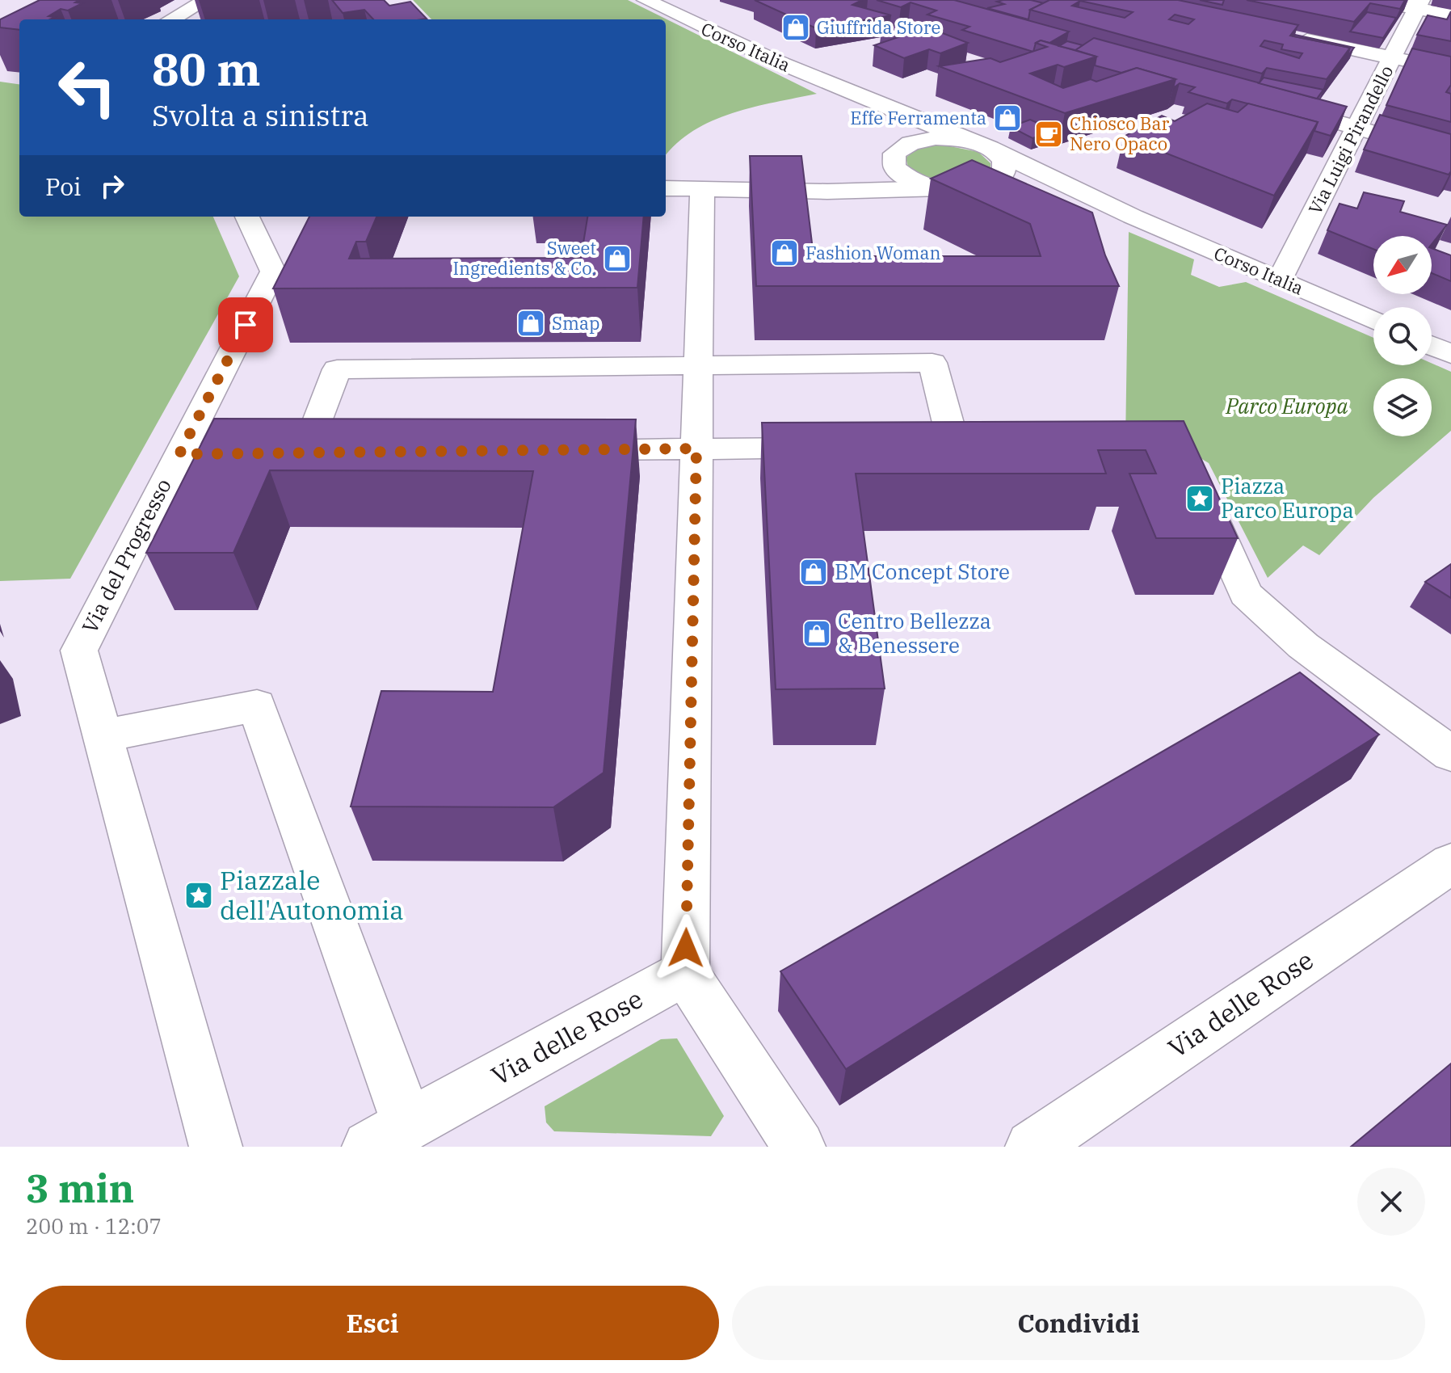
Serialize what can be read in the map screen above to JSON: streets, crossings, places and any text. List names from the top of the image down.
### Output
{
  "streets": {
    "street": [
      "Corso Italia",
      "Via Luigi Pirandello",
      "Via del Progresso",
      "Via delle Rose"
    ]
  },
  "crossings": [
    ["Corso Italia", "Via Luigi Pirandello"]
  ],
  "parks": ["Parco Europa"],
  "places": {
    "shop": [
      "Giuffrida Store",
      "Effe Ferramenta",
      "Fashion Woman",
      "Sweet Ingredients & Co.",
      "Smap",
      "BM Concept Store",
      "Centro Bellezza & Benessere"
    ],
    "cafe": ["Chiosco Bar Nero Opaco"],
    "place": ["Piazza Parco Europa", "Piazzale dell'Autonomia"]
  },
  "north": "bottom left",
  "page": {
    "turn": ["80 m", "Svolta a sinistra"],
    "then": "Poi",
    "heading": ["3 min", "200 m · 12:07"],
    "buttons": ["Esci", "Condividi"]
  }
}
